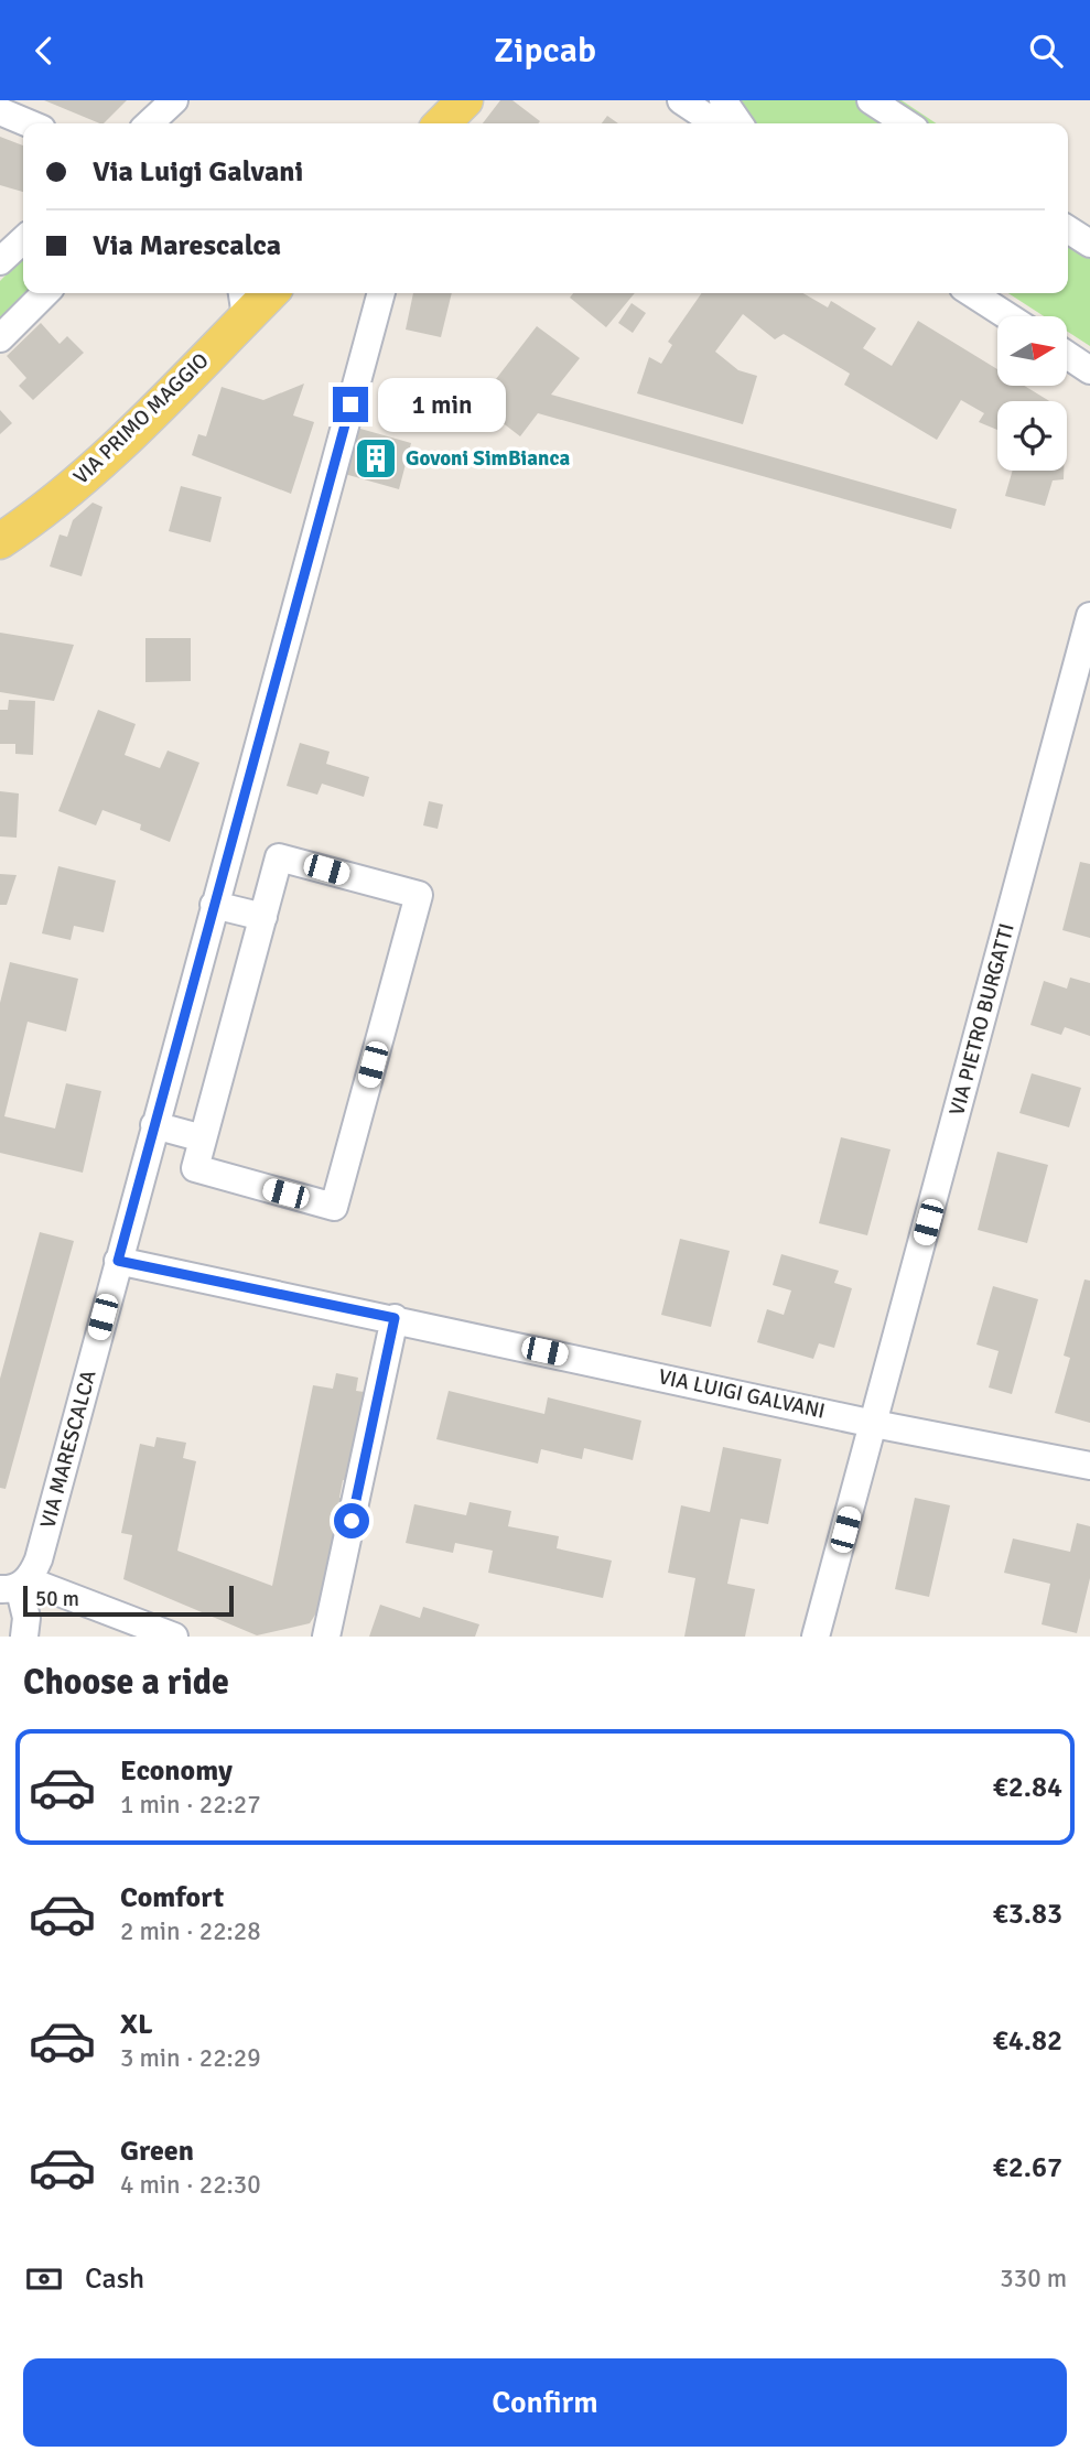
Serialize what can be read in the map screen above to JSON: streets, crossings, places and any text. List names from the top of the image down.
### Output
{
  "streets": {
    "main road": ["VIA PRIMO MAGGIO"],
    "street": ["VIA PIETRO BURGATTI", "VIA LUIGI GALVANI", "VIA MARESCALCA"]
  },
  "crossings": [
    ["VIA PIETRO BURGATTI", "VIA LUIGI GALVANI"],
    ["VIA LUIGI GALVANI", "VIA MARESCALCA"]
  ],
  "places": {
    "building": ["Govoni SimBianca"]
  },
  "scale_bar": "50 m",
  "north": "right",
  "page": {
    "header": "Zipcab",
    "banner": ["Via Luigi Galvani", "Via Marescalca"],
    "bubble": "1 min",
    "scale": "50 m",
    "heading": "Choose a ride",
    "list": [
      {
        "name": "Economy",
        "note": "1 min · 22:27",
        "value": "€2.84"
      },
      {
        "name": "Comfort",
        "note": "2 min · 22:28",
        "value": "€3.83"
      },
      {
        "name": "XL",
        "note": "3 min · 22:29",
        "value": "€4.82"
      },
      {
        "name": "Green",
        "note": "4 min · 22:30",
        "value": "€2.67"
      }
    ],
    "pay": ["Cash", "330 m"],
    "buttons": "Confirm"
  }
}
